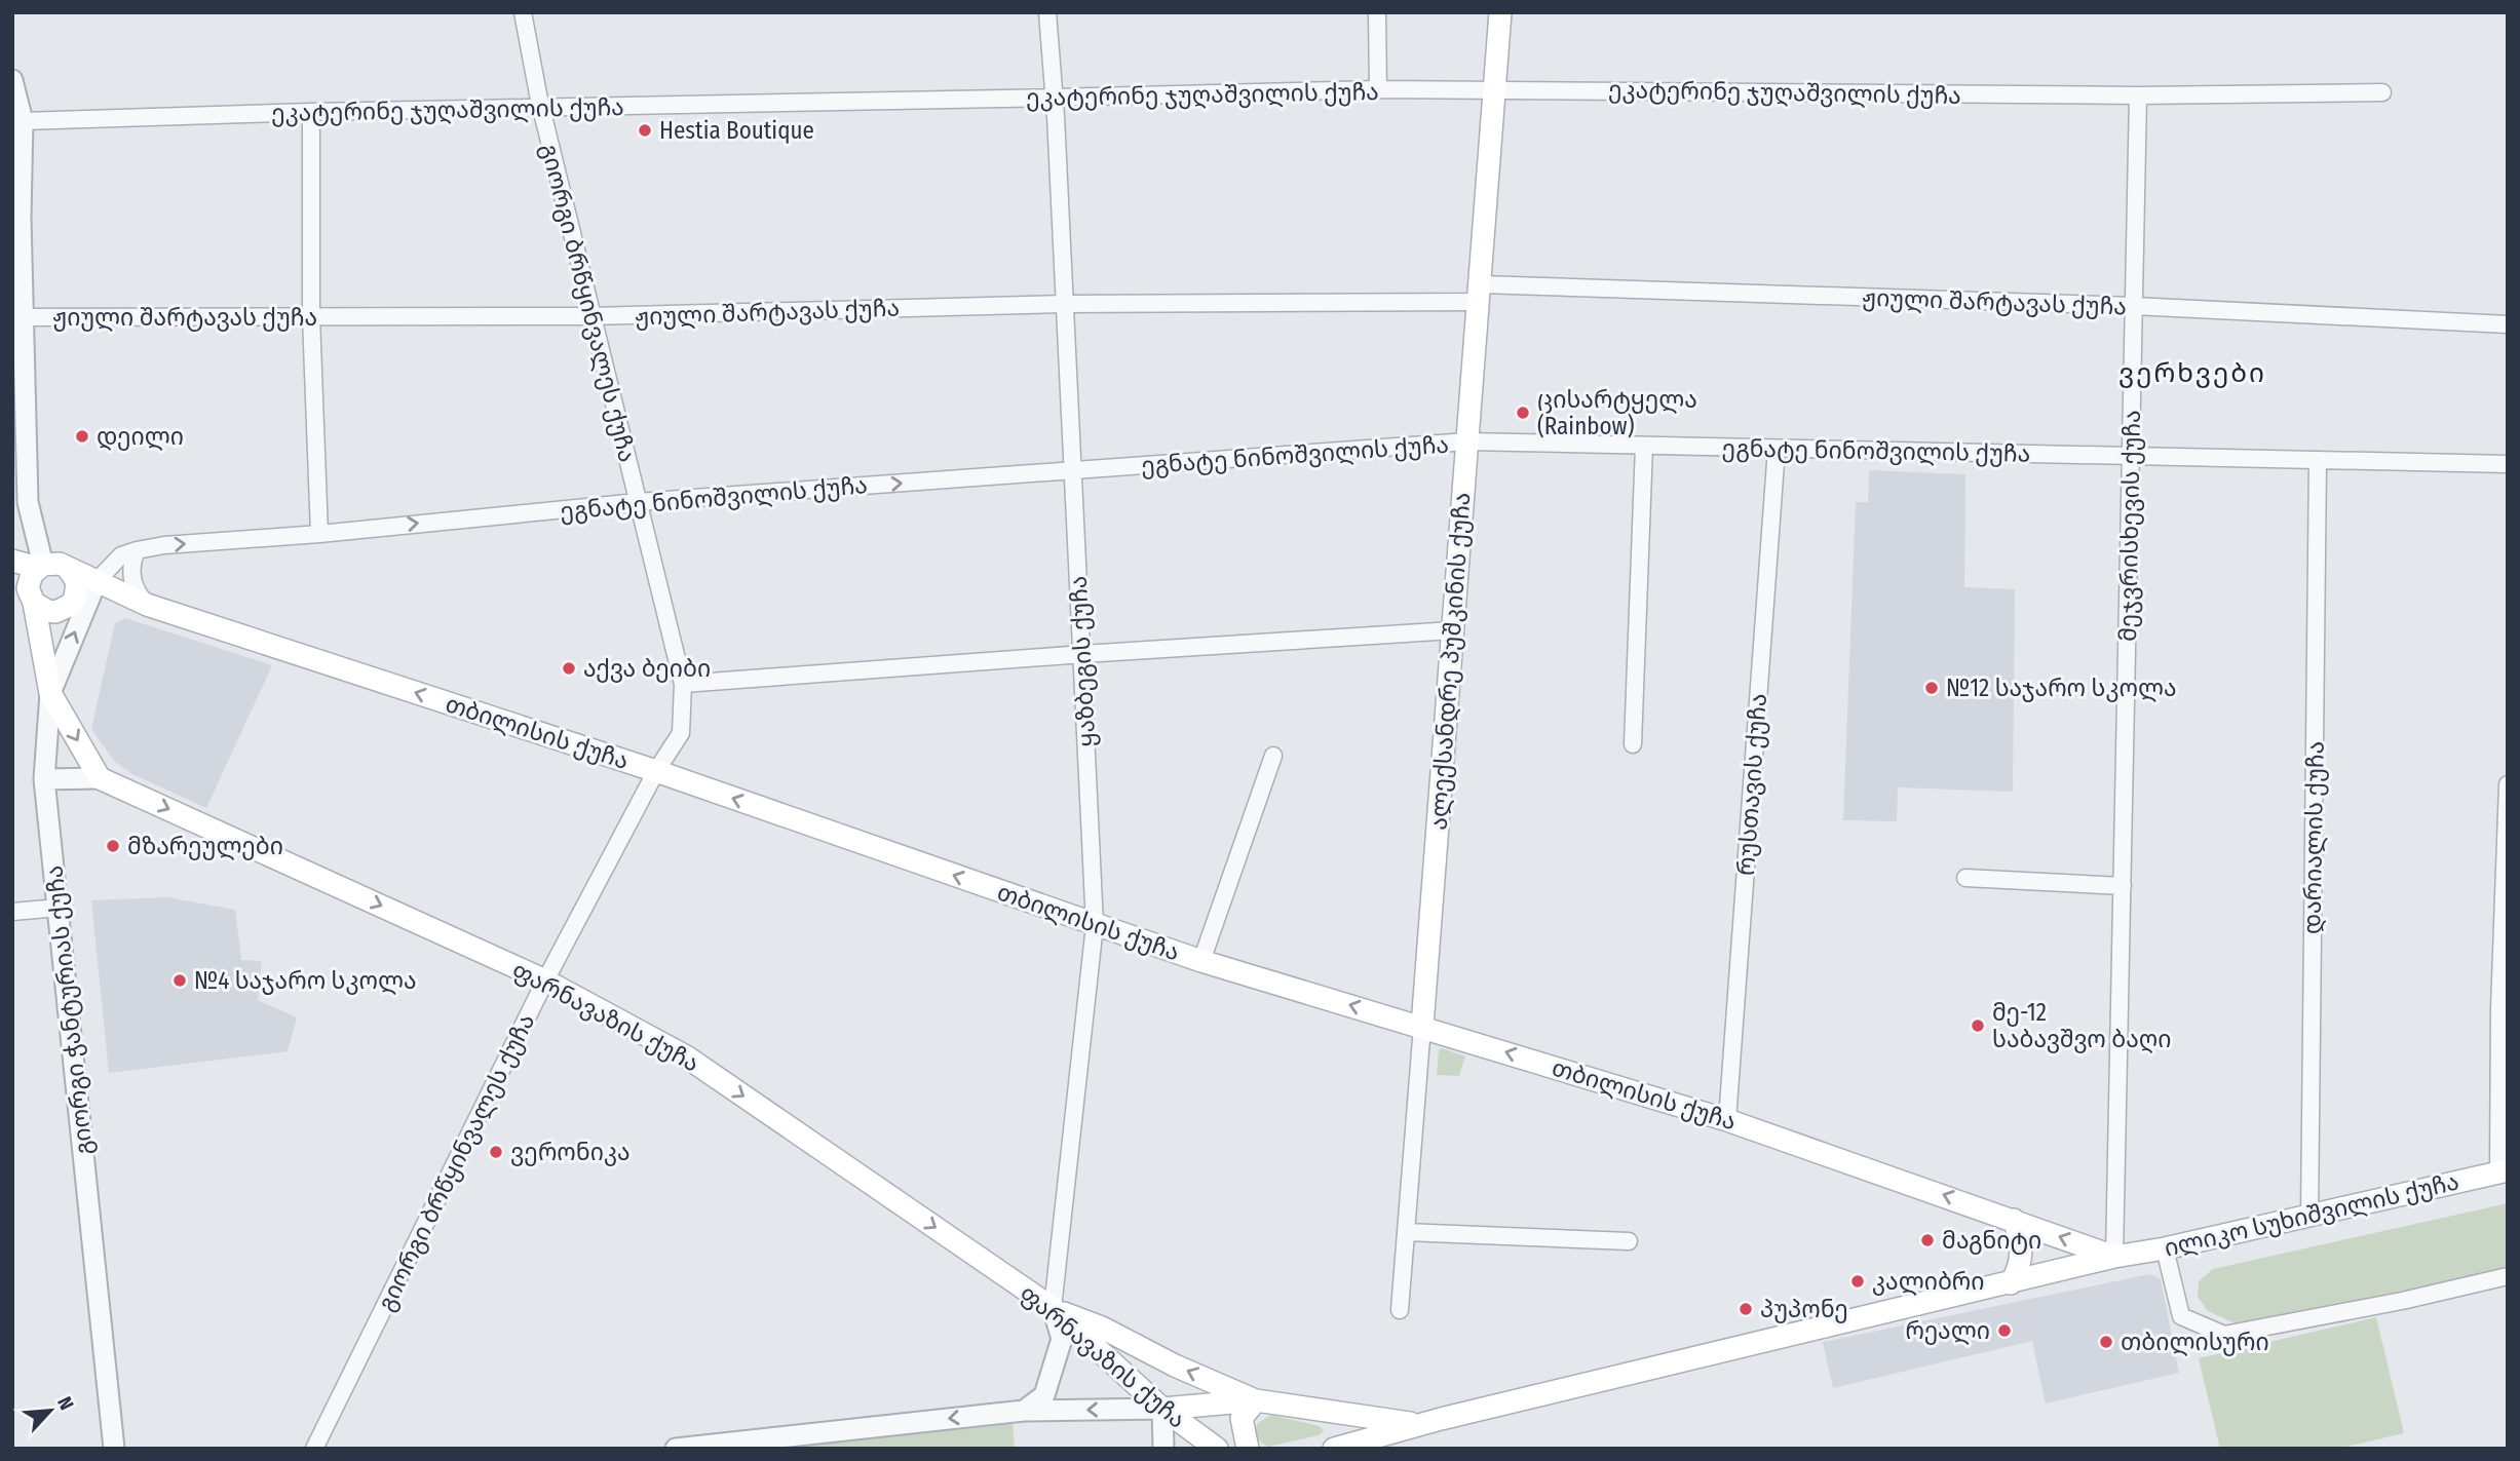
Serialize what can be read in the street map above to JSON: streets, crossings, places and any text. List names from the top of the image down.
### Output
{
  "streets": {
    "main road": [
      "ალექსანდრე პუშკინის ქუჩა",
      "თბილისის ქუჩა",
      "ფარნავაზის ქუჩა",
      "ილიკო სუხიშვილის ქუჩა"
    ],
    "street": [
      "ეკატერინე ჯუღაშვილის ქუჩა",
      "ჟიული შარტავას ქუჩა",
      "გიორგი ბრწყინვალეს ქუჩა",
      "ეგნატე ნინოშვილის ქუჩა",
      "მეჯვრისხევის ქუჩა",
      "ყაზბეგის ქუჩა",
      "რუსთავის ქუჩა",
      "დარიალის ქუჩა",
      "გიორგი ჭანტურიას ქუჩა"
    ]
  },
  "crossings": [
    ["ეკატერინე ჯუღაშვილის ქუჩა", "გიორგი ბრწყინვალეს ქუჩა"],
    ["ეკატერინე ჯუღაშვილის ქუჩა", "მეჯვრისხევის ქუჩა"],
    ["ეკატერინე ჯუღაშვილის ქუჩა", "ყაზბეგის ქუჩა"],
    ["ეკატერინე ჯუღაშვილის ქუჩა", "ალექსანდრე პუშკინის ქუჩა"],
    ["ჟიული შარტავას ქუჩა", "გიორგი ბრწყინვალეს ქუჩა"],
    ["ჟიული შარტავას ქუჩა", "მეჯვრისხევის ქუჩა"],
    ["ჟიული შარტავას ქუჩა", "ყაზბეგის ქუჩა"],
    ["ჟიული შარტავას ქუჩა", "ალექსანდრე პუშკინის ქუჩა"],
    ["გიორგი ბრწყინვალეს ქუჩა", "ეგნატე ნინოშვილის ქუჩა"],
    ["გიორგი ბრწყინვალეს ქუჩა", "თბილისის ქუჩა"],
    ["გიორგი ბრწყინვალეს ქუჩა", "ფარნავაზის ქუჩა"],
    ["ეგნატე ნინოშვილის ქუჩა", "მეჯვრისხევის ქუჩა"],
    ["ეგნატე ნინოშვილის ქუჩა", "ყაზბეგის ქუჩა"],
    ["ეგნატე ნინოშვილის ქუჩა", "ალექსანდრე პუშკინის ქუჩა"],
    ["ეგნატე ნინოშვილის ქუჩა", "თბილისის ქუჩა"],
    ["ეგნატე ნინოშვილის ქუჩა", "რუსთავის ქუჩა"],
    ["ეგნატე ნინოშვილის ქუჩა", "დარიალის ქუჩა"],
    ["ეგნატე ნინოშვილის ქუჩა", "გიორგი ჭანტურიას ქუჩა"],
    ["მეჯვრისხევის ქუჩა", "თბილისის ქუჩა"],
    ["მეჯვრისხევის ქუჩა", "ილიკო სუხიშვილის ქუჩა"],
    ["ყაზბეგის ქუჩა", "თბილისის ქუჩა"],
    ["ყაზბეგის ქუჩა", "ფარნავაზის ქუჩა"],
    ["ალექსანდრე პუშკინის ქუჩა", "თბილისის ქუჩა"],
    ["თბილისის ქუჩა", "რუსთავის ქუჩა"],
    ["თბილისის ქუჩა", "გიორგი ჭანტურიას ქუჩა"],
    ["თბილისის ქუჩა", "ილიკო სუხიშვილის ქუჩა"],
    ["დარიალის ქუჩა", "ილიკო სუხიშვილის ქუჩა"]
  ],
  "one_way": ["ეგნატე ნინოშვილის ქუჩა", "თბილისის ქუჩა", "ფარნავაზის ქუჩა"],
  "districts": ["ვერხვები"],
  "places": [
    "Hestia Boutique",
    "ცისარტყელა (Rainbow)",
    "დეილი",
    "აქვა ბეიბი",
    "№12 საჯარო სკოლა",
    "მზარეულები",
    "№4 საჯარო სკოლა",
    "მე-12 საბავშვო ბაღი",
    "ვერონიკა",
    "მაგნიტი",
    "კალიბრი",
    "პუპონე",
    "რეალი",
    "თბილისური"
  ],
  "north": "top right"
}
